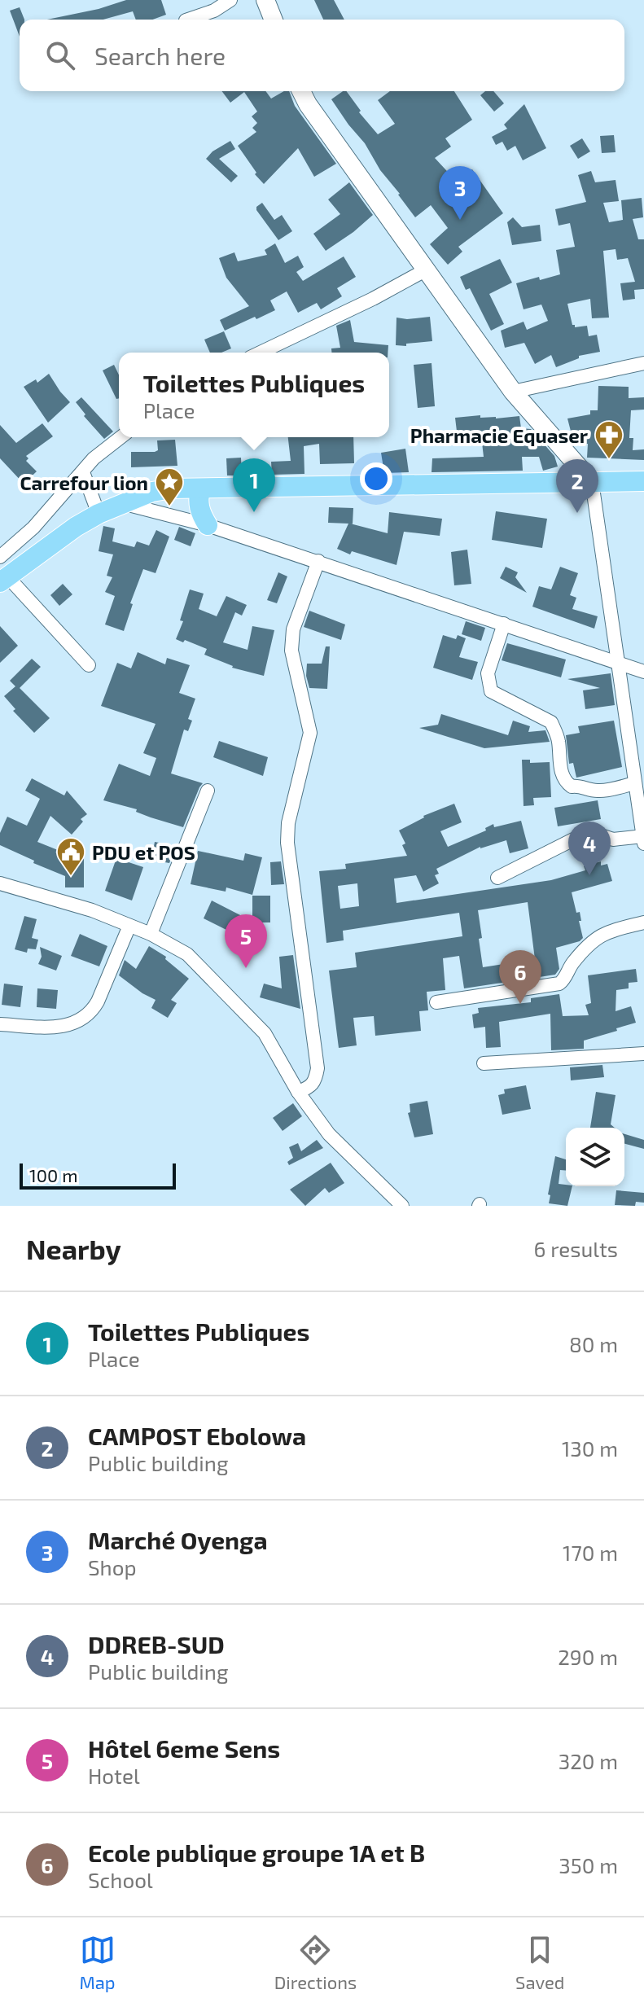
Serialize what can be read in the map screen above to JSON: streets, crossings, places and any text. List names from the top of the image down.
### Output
{
  "places": {
    "pharmacy": ["Pharmacie Equaser"],
    "place": ["Carrefour lion"],
    "public building": ["PDU et POS"]
  },
  "scale_bar": "100 m",
  "page": {
    "search": "Search here",
    "pins": [
      "3",
      "1",
      "2",
      "4",
      "5",
      "6"
    ],
    "popup": ["Toilettes Publiques", "Place"],
    "scale": "100 m",
    "heading": ["Nearby", "6 results"],
    "list": [
      {
        "mark": "1",
        "name": "Toilettes Publiques",
        "note": "Place",
        "value": "80 m"
      },
      {
        "mark": "2",
        "name": "CAMPOST Ebolowa",
        "note": "Public building",
        "value": "130 m"
      },
      {
        "mark": "3",
        "name": "Marché Oyenga",
        "note": "Shop",
        "value": "170 m"
      },
      {
        "mark": "4",
        "name": "DDREB-SUD",
        "note": "Public building",
        "value": "290 m"
      },
      {
        "mark": "5",
        "name": "Hôtel 6eme Sens",
        "note": "Hotel",
        "value": "320 m"
      },
      {
        "mark": "6",
        "name": "Ecole publique groupe 1A et B",
        "note": "School",
        "value": "350 m"
      }
    ],
    "nav": ["Map", "Directions", "Saved"]
  }
}
